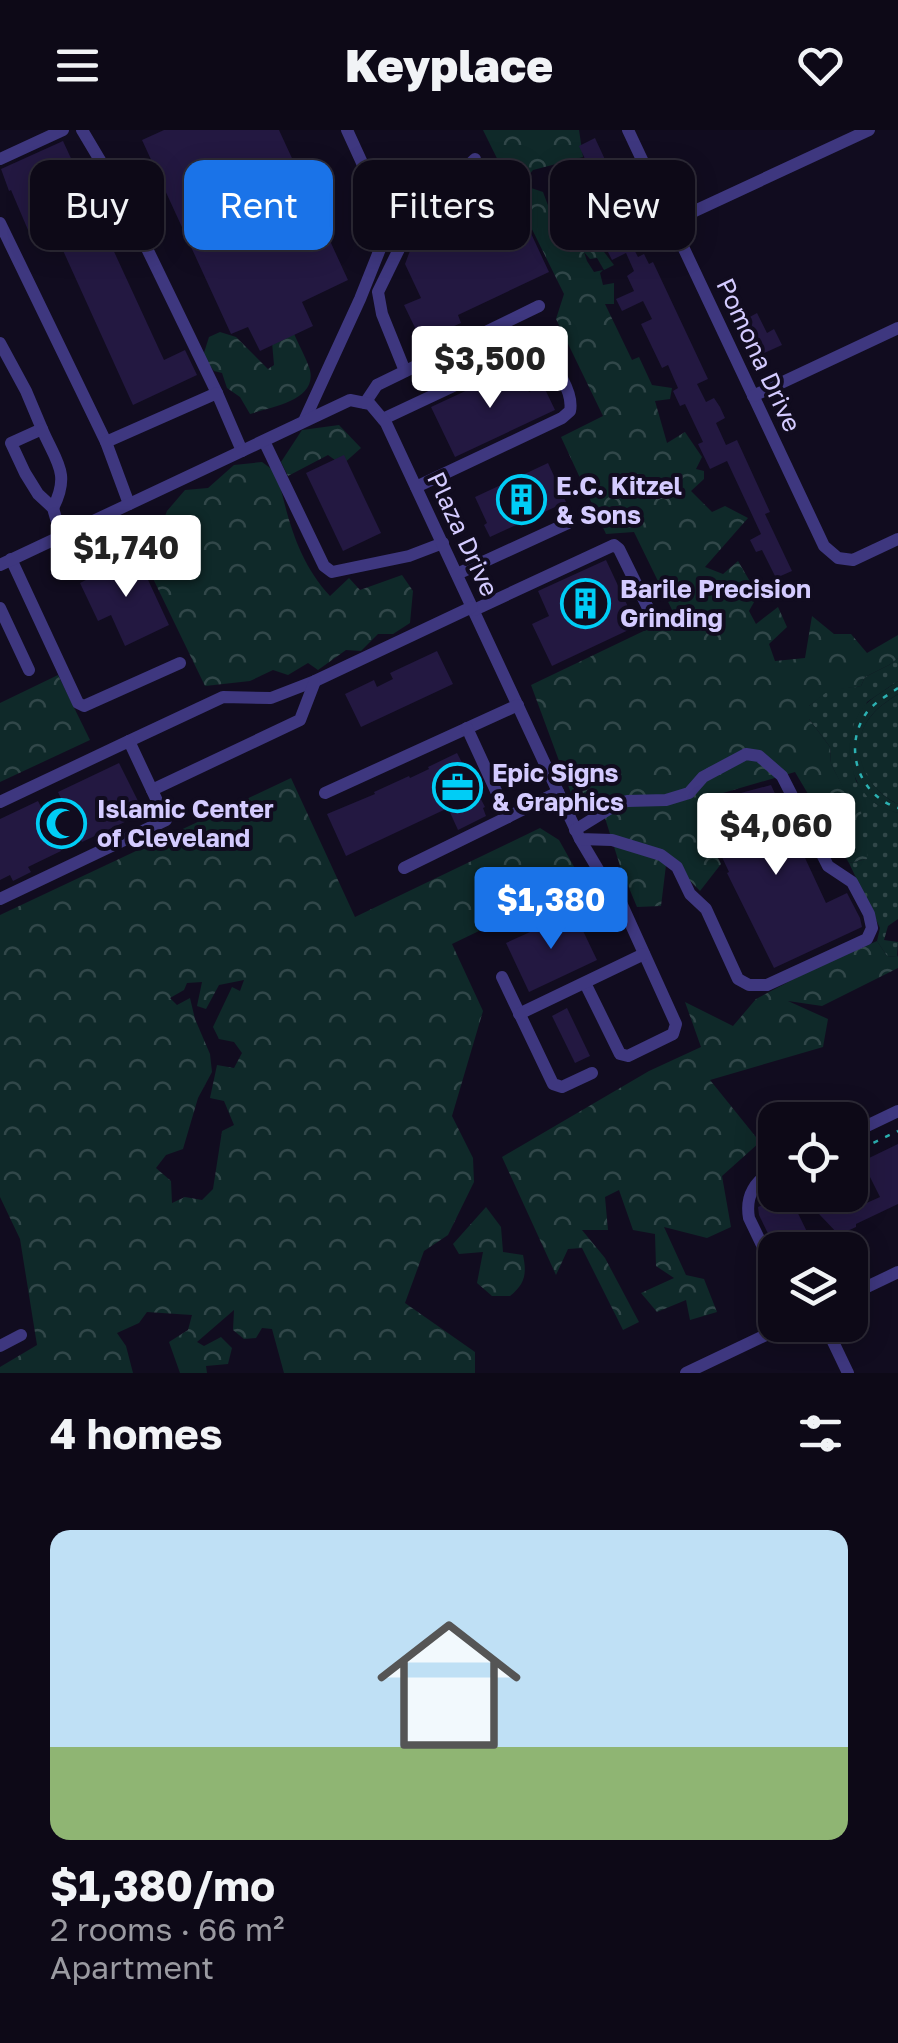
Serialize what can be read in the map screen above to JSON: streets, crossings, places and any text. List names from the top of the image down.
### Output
{
  "streets": {
    "street": ["Pomona Drive", "Plaza Drive"]
  },
  "places": {
    "building": ["E.C. Kitzel & Sons", "Barile Precision Grinding"],
    "office": ["Epic Signs & Graphics"],
    "mosque": ["Islamic Center of Cleveland"]
  },
  "page": {
    "header": "Keyplace",
    "chip": [
      "Buy",
      "Rent",
      "Filters",
      "New"
    ],
    "price": [
      "$3,500",
      "$1,740",
      "$4,060",
      "$1,380"
    ],
    "heading": "4 homes",
    "list": [
      {
        "name": "$1,380/mo",
        "note": "2 rooms · 66 m² · Apartment"
      }
    ]
  }
}
